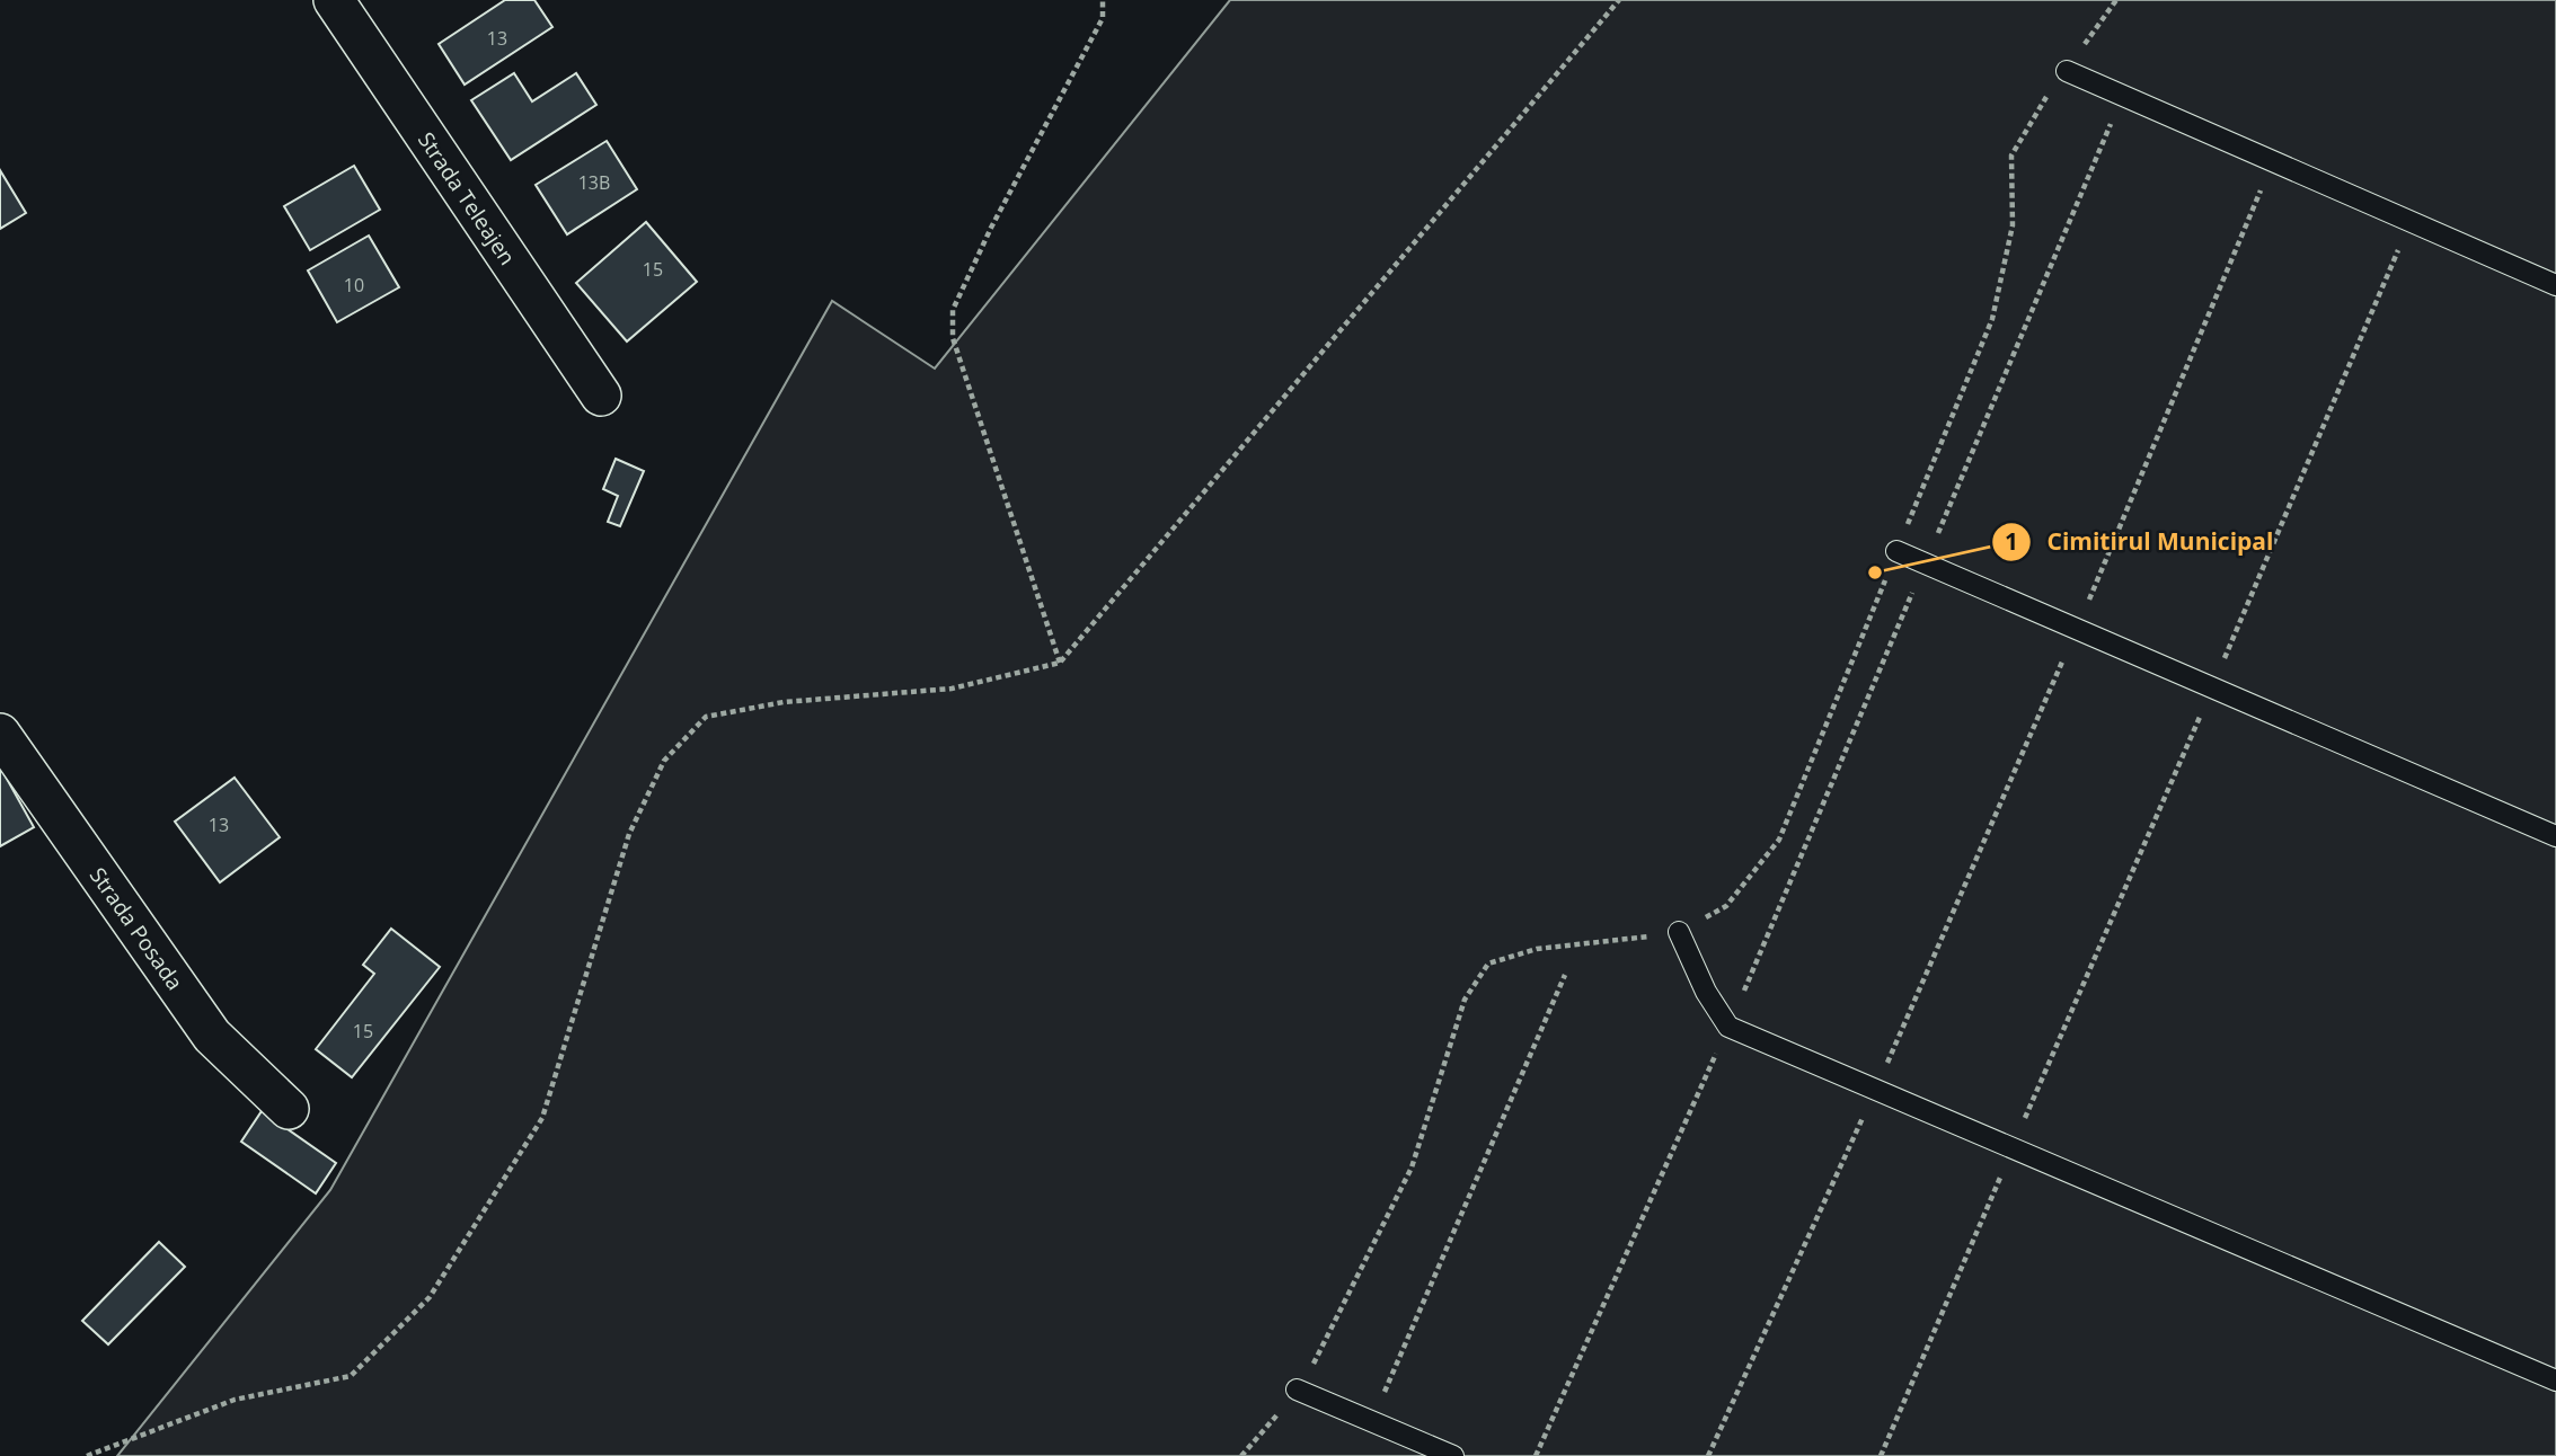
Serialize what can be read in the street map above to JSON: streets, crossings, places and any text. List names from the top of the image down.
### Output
{
  "streets": {
    "street": ["Strada Teleajen", "Strada Posada"]
  },
  "places": ["Cimitirul Municipal"],
  "house_numbers": [
    "13",
    "13B",
    "15",
    "10",
    "13",
    "15"
  ]
}
